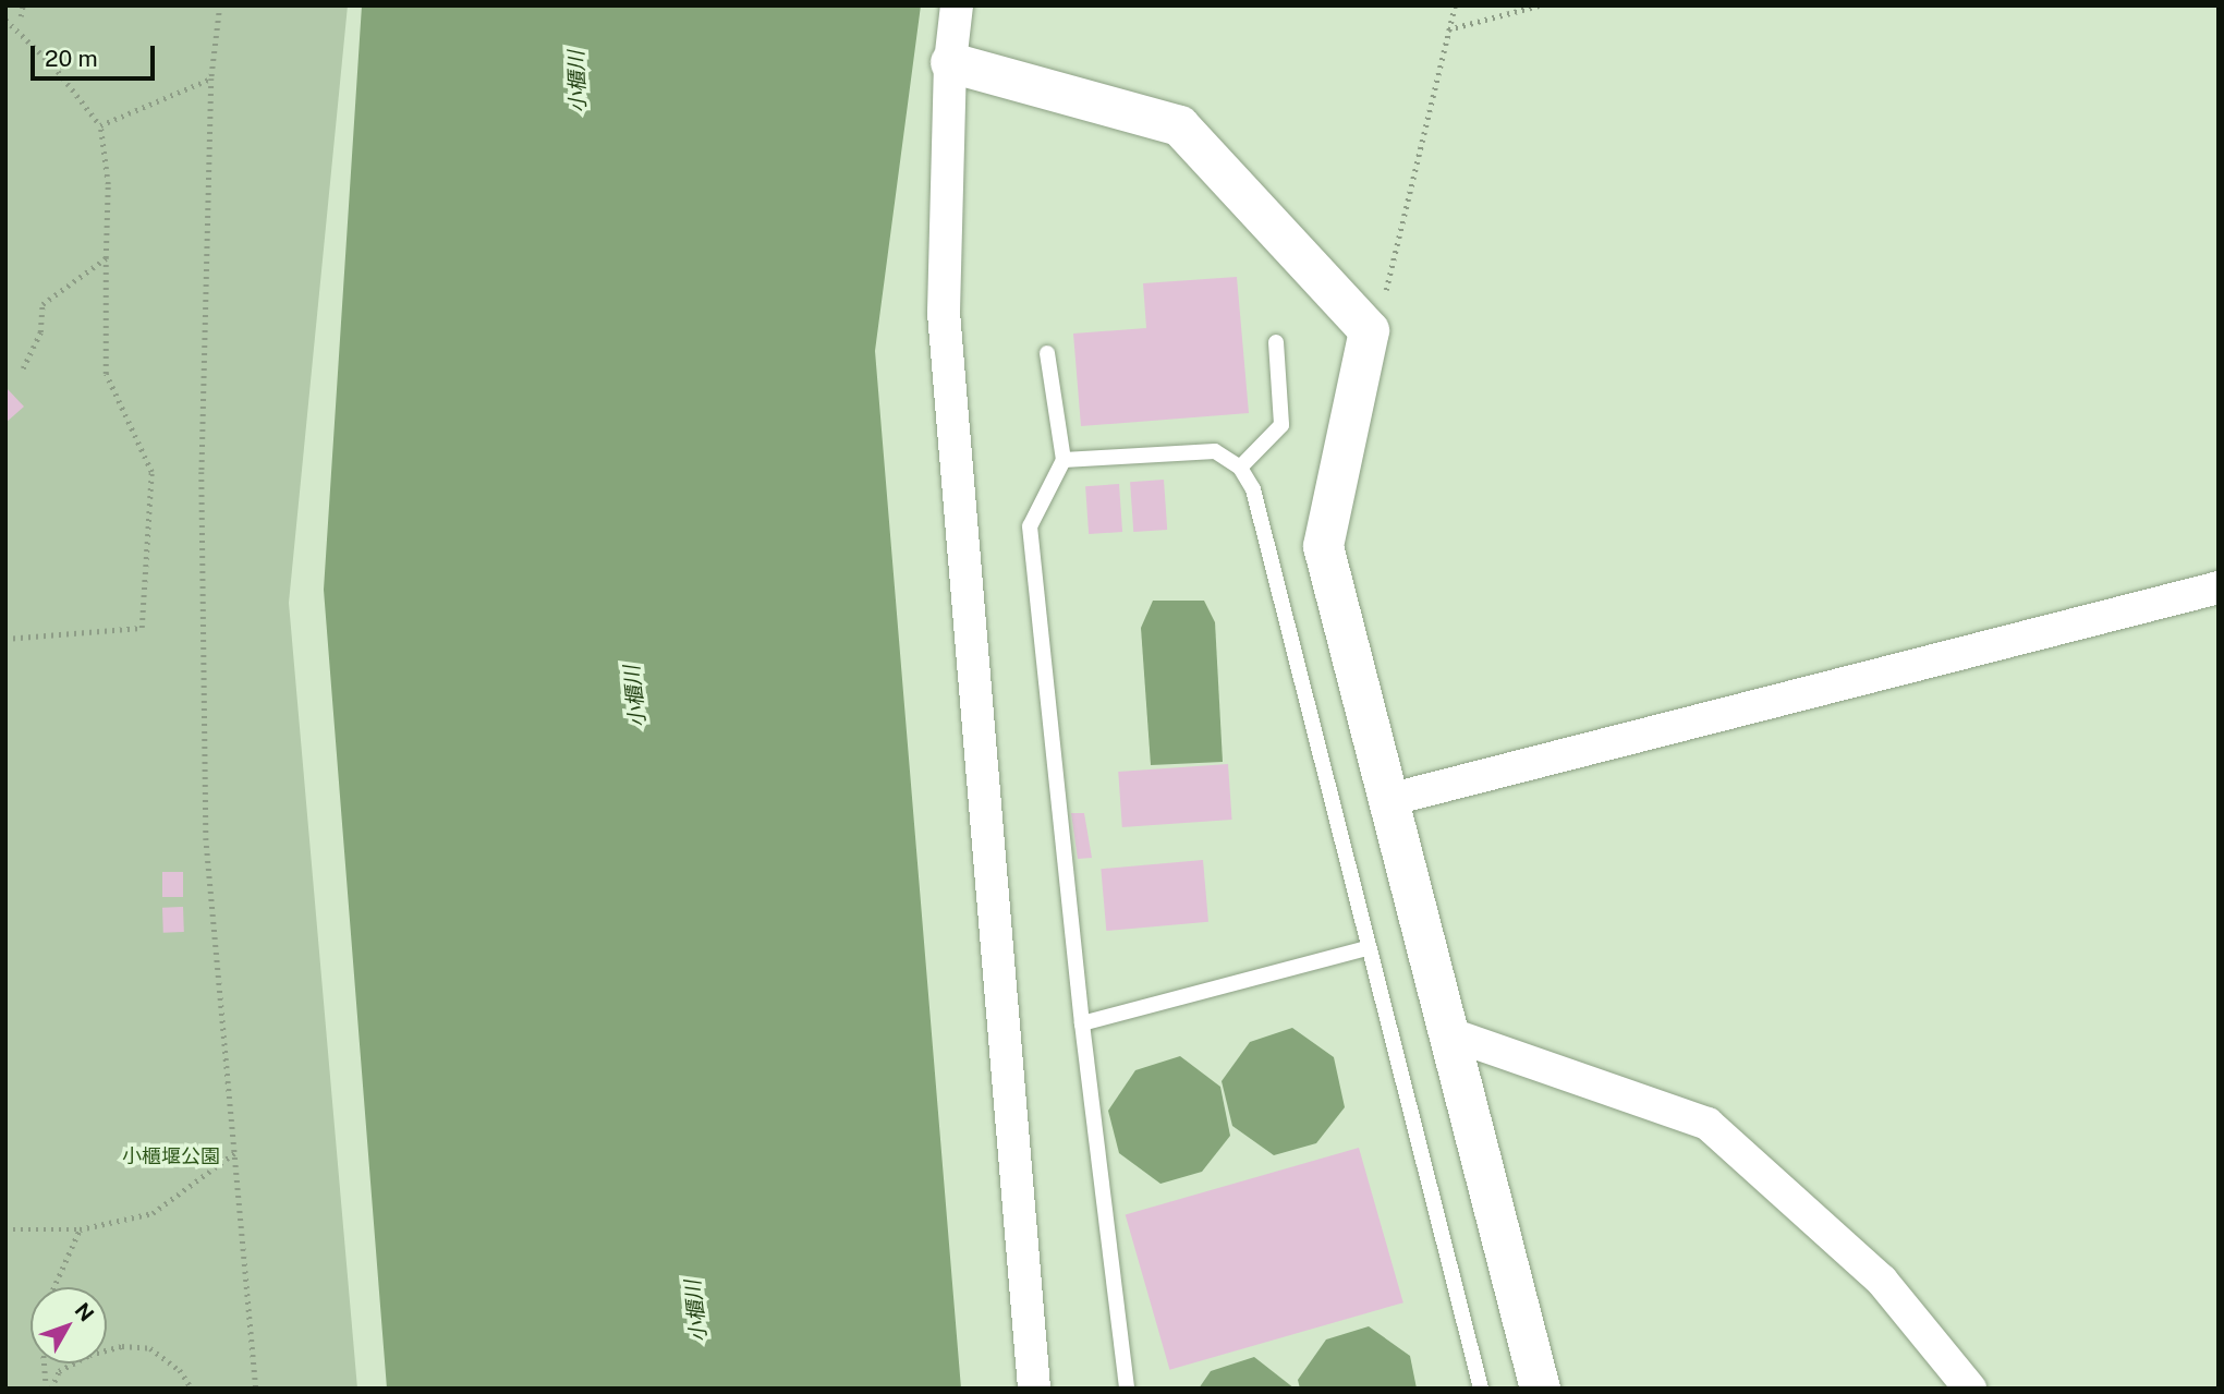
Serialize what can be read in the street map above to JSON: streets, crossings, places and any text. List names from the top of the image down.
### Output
{
  "water": ["小櫃川"],
  "parks": ["小櫃堰公園"],
  "scale_bar": "20 m",
  "north": "top right"
}
